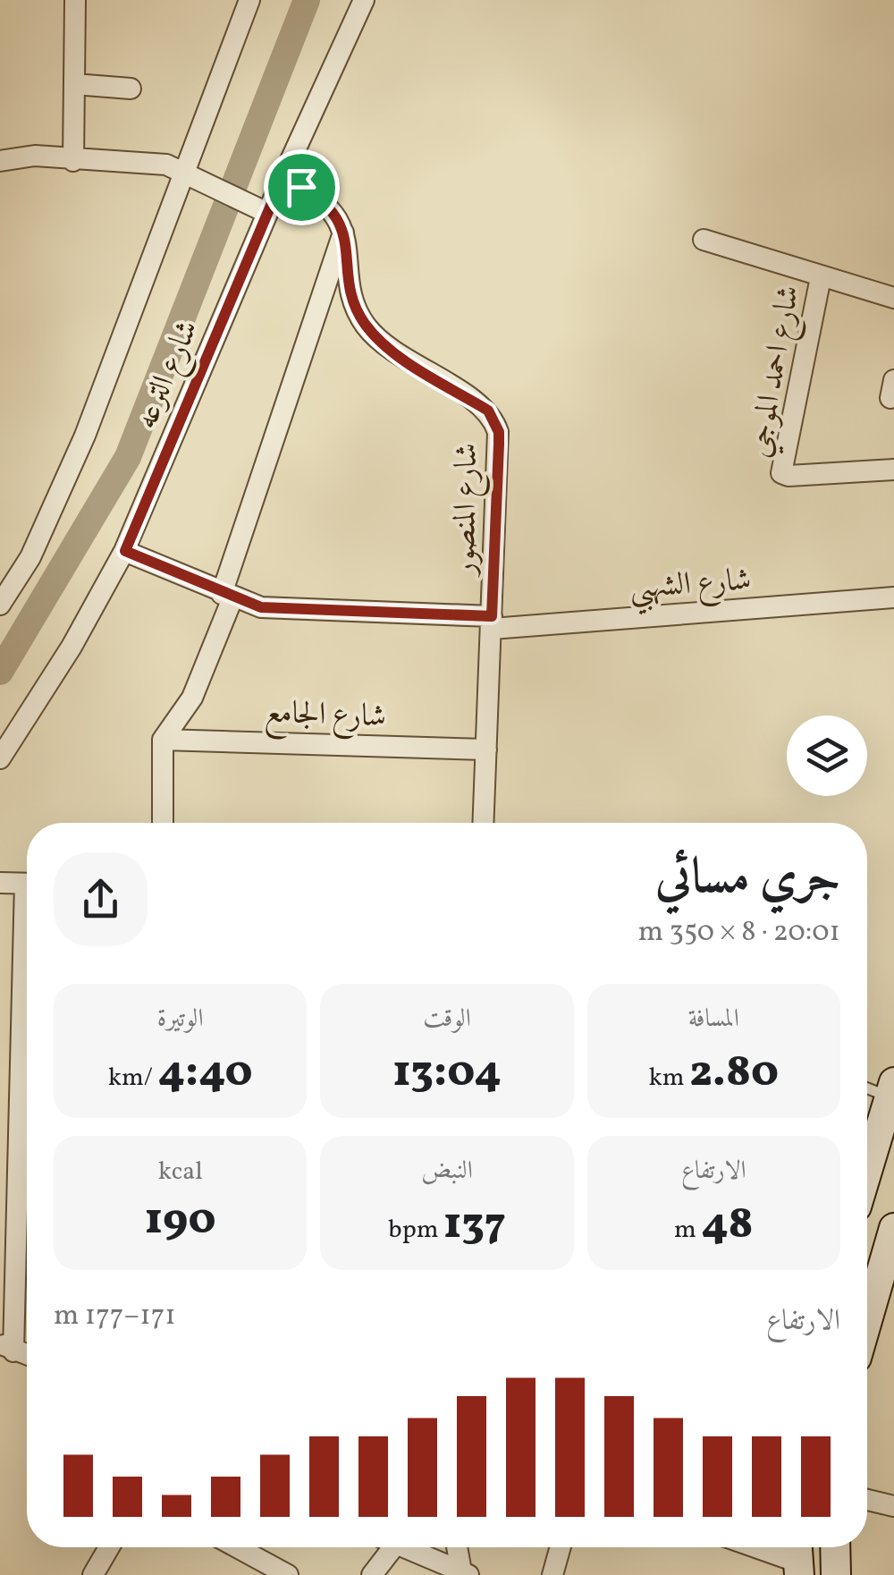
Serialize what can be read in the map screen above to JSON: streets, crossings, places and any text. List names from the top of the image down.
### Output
{
  "streets": {
    "street": [
      "شارع احمد الموجي",
      "شارع الترعه",
      "شارع المنصور",
      "شارع الشهبي",
      "شارع الجامع"
    ]
  },
  "crossings": [
    ["شارع الترعه", "شارع المنصور"],
    ["شارع الترعه", "شارع الشهبي"],
    ["شارع المنصور", "شارع الشهبي"],
    ["شارع المنصور", "شارع الجامع"]
  ],
  "page": {
    "heading": ["جري مسائي", "20:01 · 8 × 350 m"],
    "stats": [
      ["المسافة", "2.80 km"],
      ["الوقت", "13:04"],
      ["الوتيرة", "4:40 /km"],
      ["الارتفاع", "48 m"],
      ["النبض", "137 bpm"],
      ["kcal", "190"]
    ],
    "chart": ["الارتفاع", "171–177 m"]
  }
}
